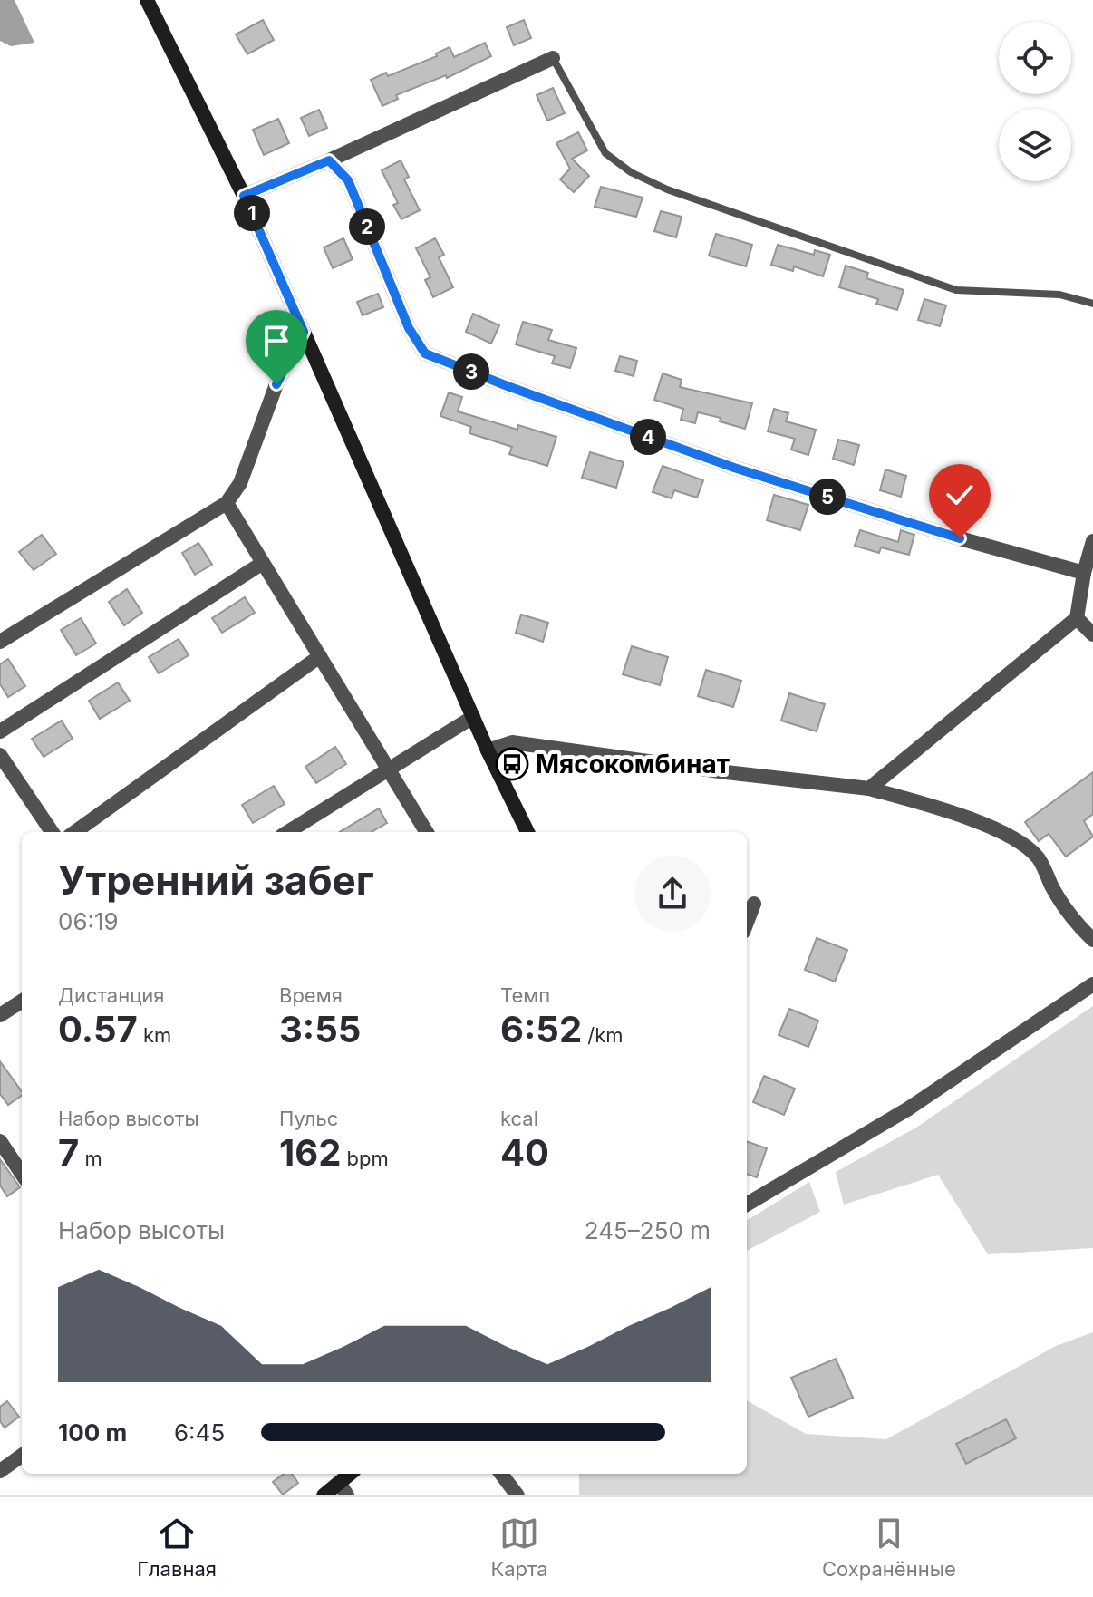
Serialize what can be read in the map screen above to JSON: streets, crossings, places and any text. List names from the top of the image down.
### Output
{
  "places": {
    "bus stop": ["Мясокомбинат"]
  },
  "page": {
    "pins": [
      "1",
      "2",
      "3",
      "4",
      "5"
    ],
    "heading": ["Утренний забег", "06:19"],
    "stats": [
      ["Дистанция", "0.57 km"],
      ["Время", "3:55"],
      ["Темп", "6:52 /km"],
      ["Набор высоты", "7 m"],
      ["Пульс", "162 bpm"],
      ["kcal", "40"]
    ],
    "chart": ["Набор высоты", "245–250 m"],
    "list": [
      {
        "name": "100 m",
        "note": "6:45"
      }
    ],
    "tabs": ["Главная", "Карта", "Сохранённые"]
  }
}
